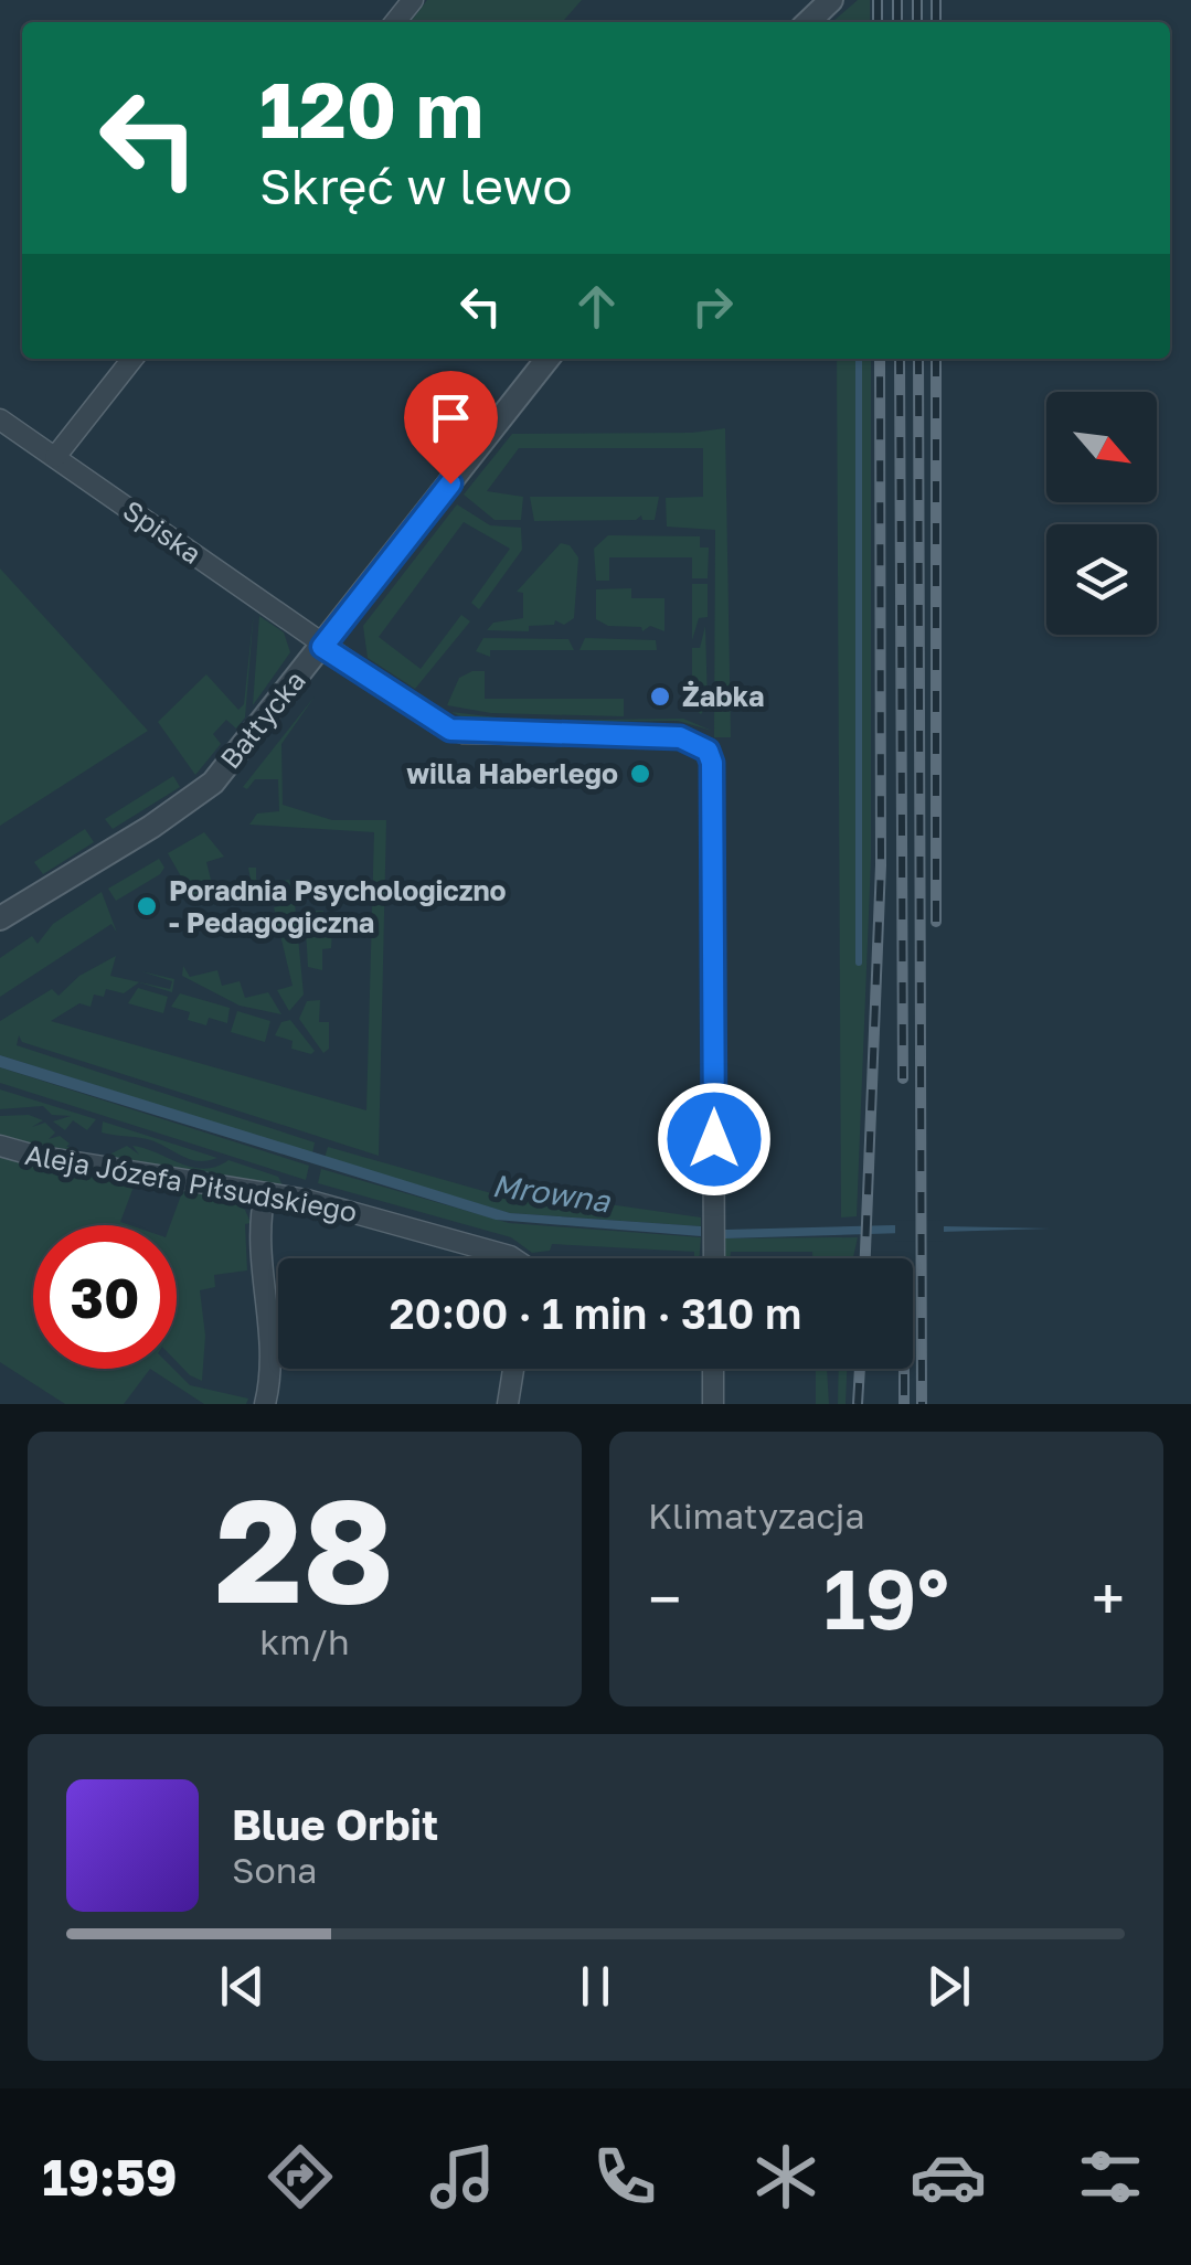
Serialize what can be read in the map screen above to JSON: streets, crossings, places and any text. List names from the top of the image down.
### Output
{
  "streets": {
    "street": ["Spiska", "Bałtycka", "Aleja Józefa Piłsudskiego"]
  },
  "crossings": [
    ["Spiska", "Bałtycka"]
  ],
  "water": ["Mrowna"],
  "places": ["Żabka", "willa Haberlego", "Poradnia Psychologiczno - Pedagogiczna"],
  "north": "bottom right",
  "page": {
    "turn": ["120 m", "Skręć w lewo"],
    "limit": "30",
    "trip": "20:00 · 1 min · 310 m",
    "tile": [
      ["28", "km/h"],
      "Klimatyzacja"
    ],
    "heat": ["−", "19°", "+"],
    "song": ["Blue Orbit", "Sona"],
    "tabs": "19:59"
  }
}
